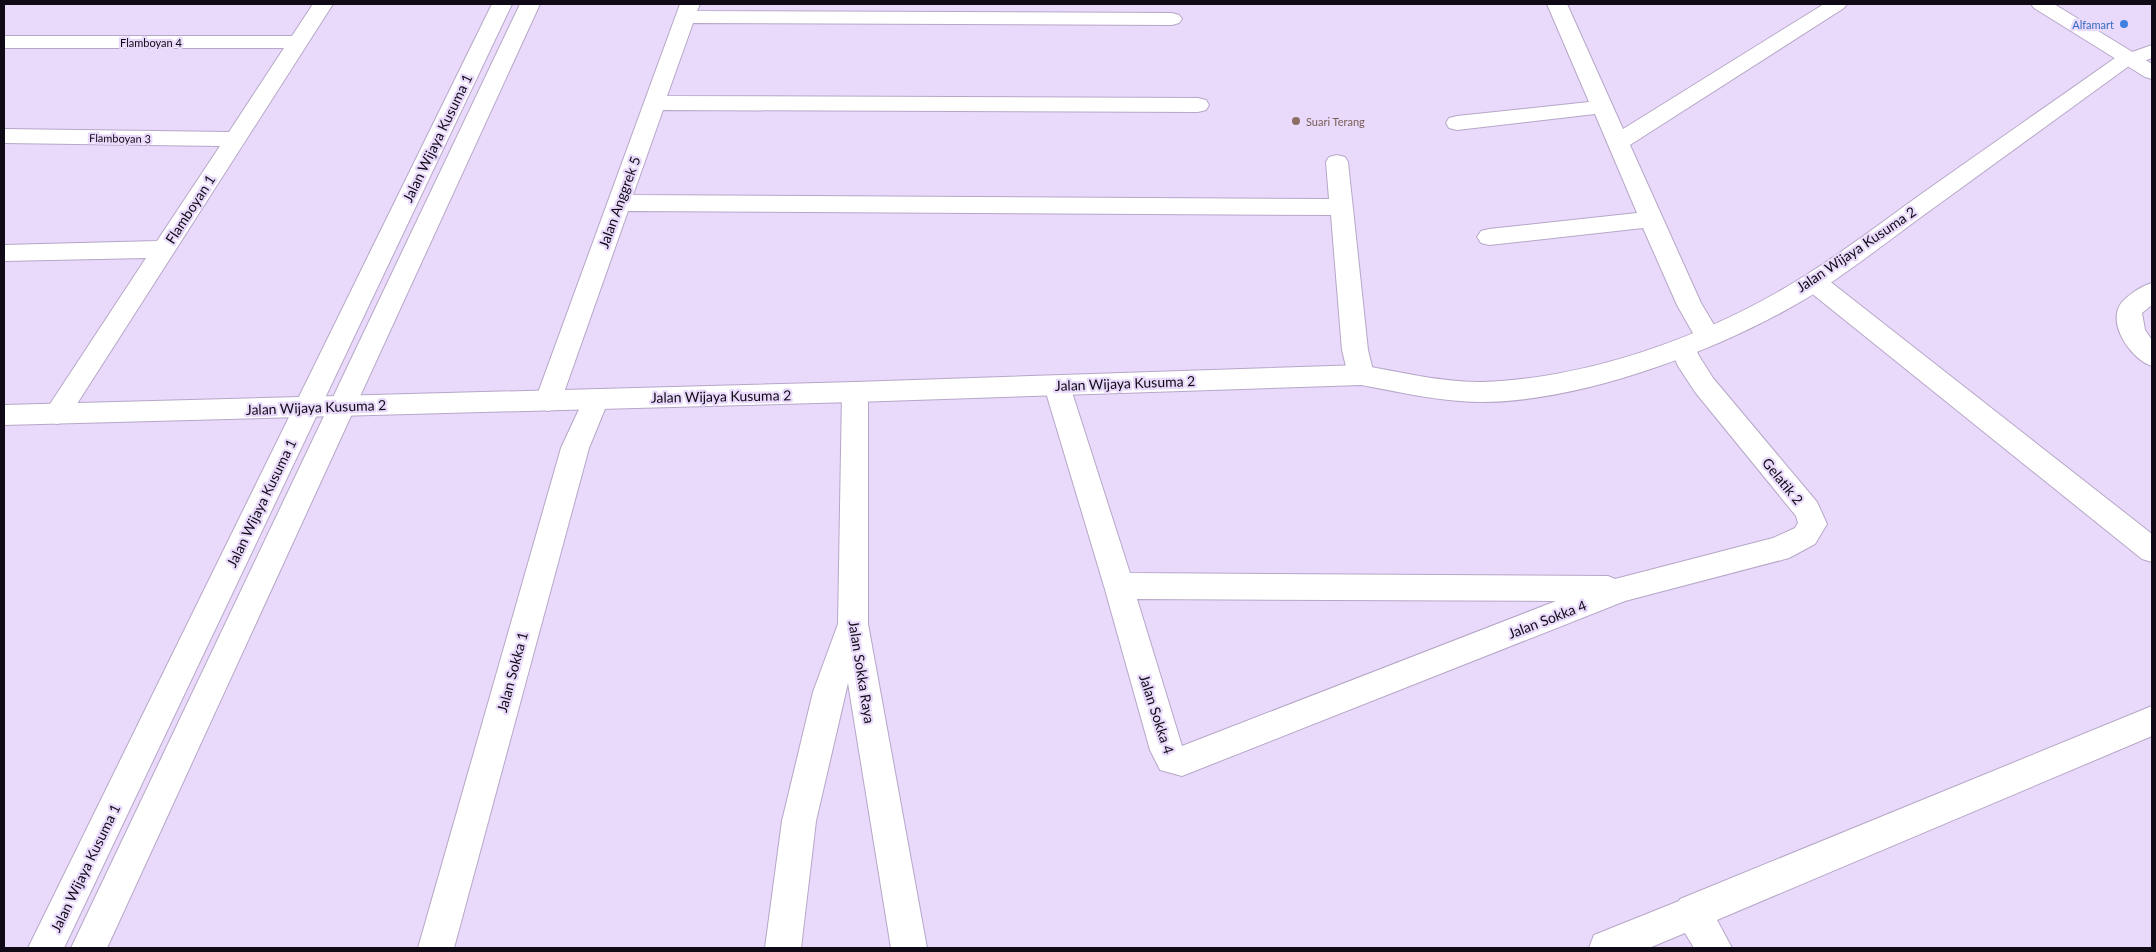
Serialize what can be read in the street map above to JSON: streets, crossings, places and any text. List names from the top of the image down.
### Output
{
  "streets": {
    "street": [
      "Flamboyan 4",
      "Flamboyan 3",
      "Jalan Wijaya Kusuma 1",
      "Jalan Anggrek 5",
      "Flamboyan 1",
      "Jalan Wijaya Kusuma 2",
      "Gelatik 2",
      "Jalan Sokka 4",
      "Jalan Sokka 1",
      "Jalan Sokka Raya"
    ]
  },
  "crossings": [
    ["Flamboyan 4", "Flamboyan 1"],
    ["Flamboyan 3", "Flamboyan 1"],
    ["Jalan Wijaya Kusuma 1", "Jalan Wijaya Kusuma 2"],
    ["Jalan Anggrek 5", "Jalan Wijaya Kusuma 2"],
    ["Flamboyan 1", "Jalan Wijaya Kusuma 2"],
    ["Jalan Wijaya Kusuma 2", "Gelatik 2"],
    ["Jalan Wijaya Kusuma 2", "Jalan Sokka 4"],
    ["Jalan Wijaya Kusuma 2", "Jalan Sokka 1"],
    ["Jalan Wijaya Kusuma 2", "Jalan Sokka Raya"],
    ["Gelatik 2", "Jalan Sokka 4"]
  ],
  "places": ["Alfamart", "Suari Terang"]
}
